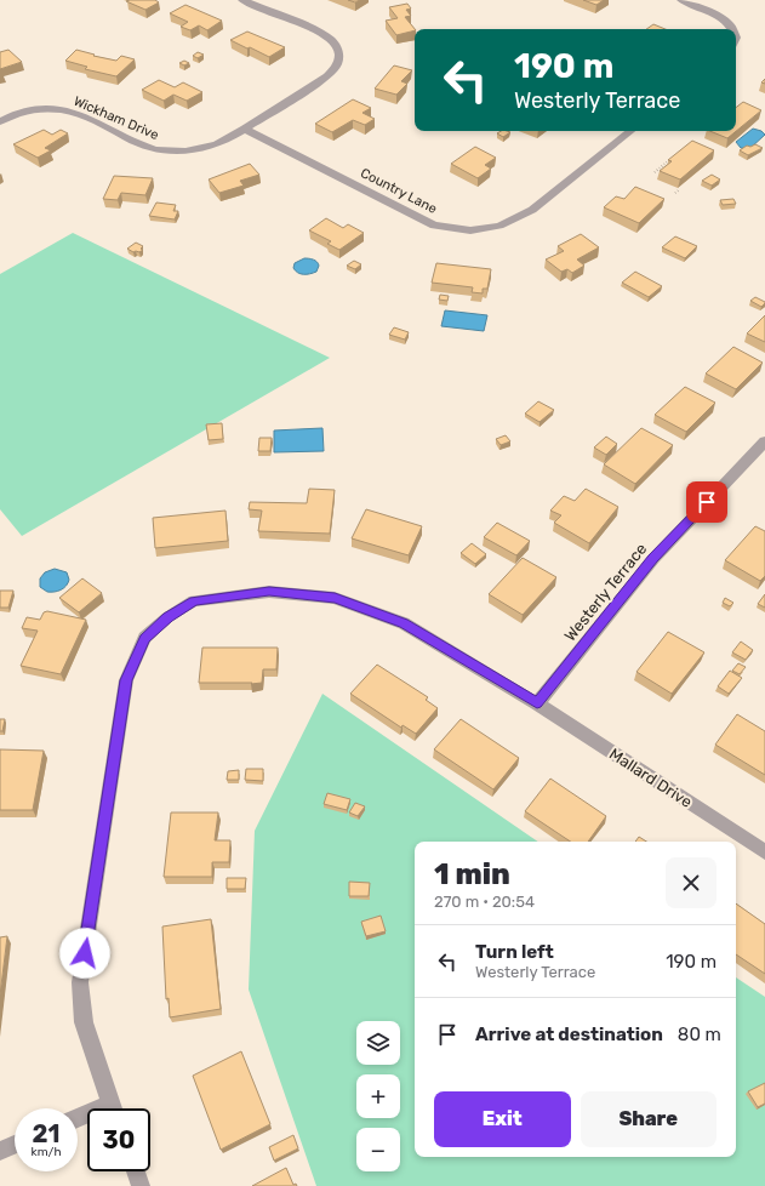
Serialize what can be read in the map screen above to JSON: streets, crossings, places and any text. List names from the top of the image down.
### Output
{
  "streets": {
    "street": [
      "Wickham Drive",
      "Country Lane",
      "Westerly Terrace",
      "Mallard Drive"
    ]
  },
  "crossings": [
    ["Wickham Drive", "Country Lane"],
    ["Westerly Terrace", "Mallard Drive"]
  ],
  "page": {
    "turn": ["190 m", "Westerly Terrace"],
    "heading": ["1 min", "270 m · 20:54"],
    "list": [
      {
        "name": "Turn left",
        "note": "Westerly Terrace",
        "value": "190 m"
      },
      {
        "name": "Arrive at destination",
        "value": "80 m"
      }
    ],
    "map_buttons": ["+", "−"],
    "buttons": ["Exit", "Share"],
    "speed": "21 km/h",
    "limit": "30"
  }
}
